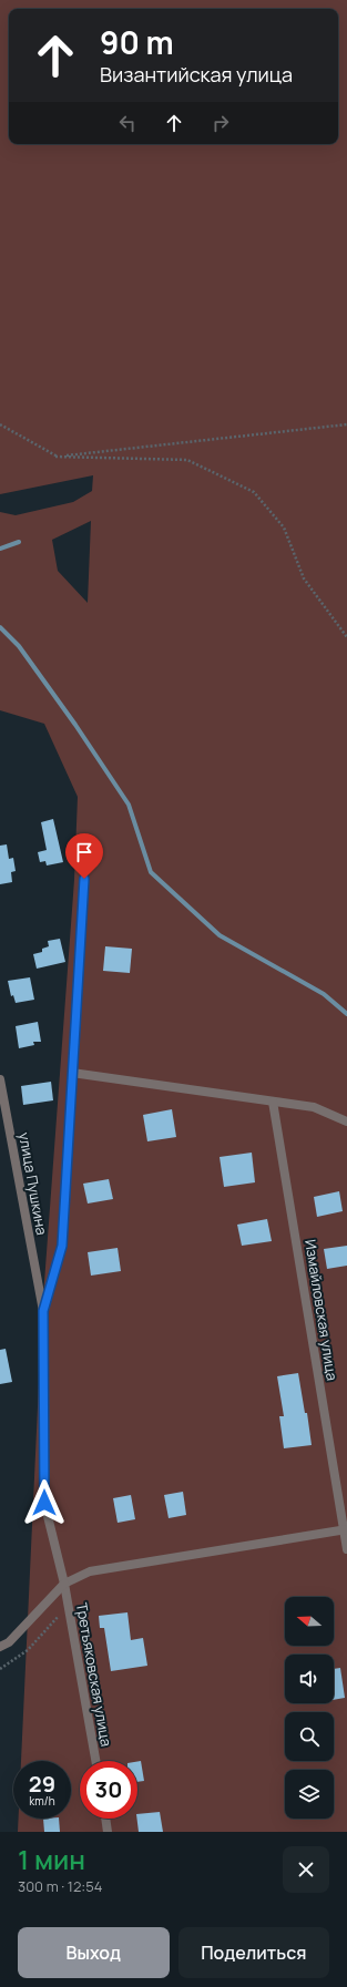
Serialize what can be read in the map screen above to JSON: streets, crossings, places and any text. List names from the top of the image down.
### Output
{
  "streets": {
    "street": ["улица Пушкина", "Измайловская улица", "Третьяковская улица"]
  },
  "crossings": [
    ["улица Пушкина", "Третьяковская улица"]
  ],
  "north": "left",
  "page": {
    "turn": ["90 m", "Византийская улица"],
    "speed": "29 km/h",
    "limit": "30",
    "heading": ["1 мин", "300 m · 12:54"],
    "buttons": ["Выход", "Поделиться"]
  }
}
